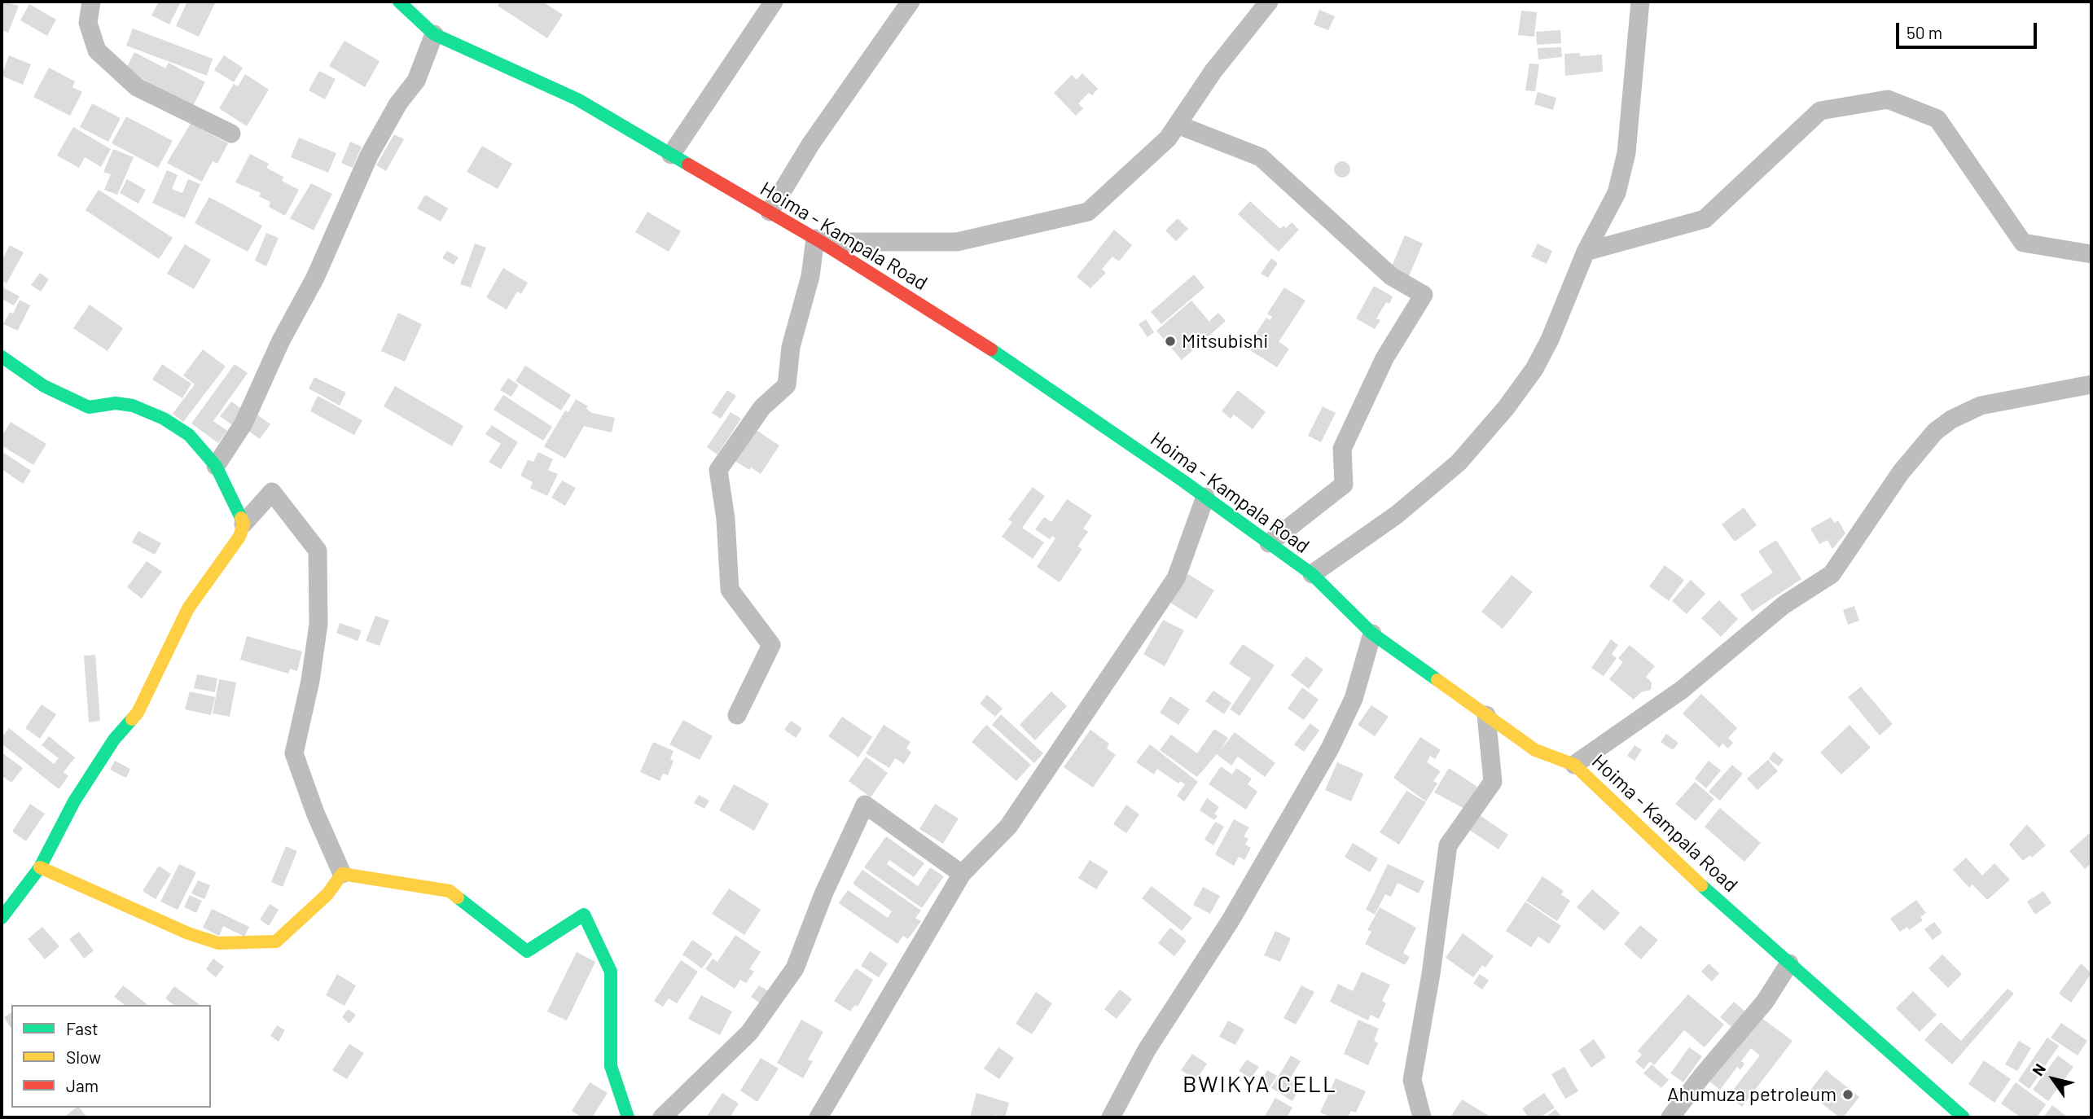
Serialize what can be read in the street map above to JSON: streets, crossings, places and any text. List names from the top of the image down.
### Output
{
  "streets": {
    "main road": ["Hoima - Kampala Road"]
  },
  "districts": ["BWIKYA CELL"],
  "places": ["Mitsubishi", "Ahumuza petroleum"],
  "legend": ["Fast", "Slow", "Jam"],
  "scale_bar": "50 m",
  "north": "top left"
}
